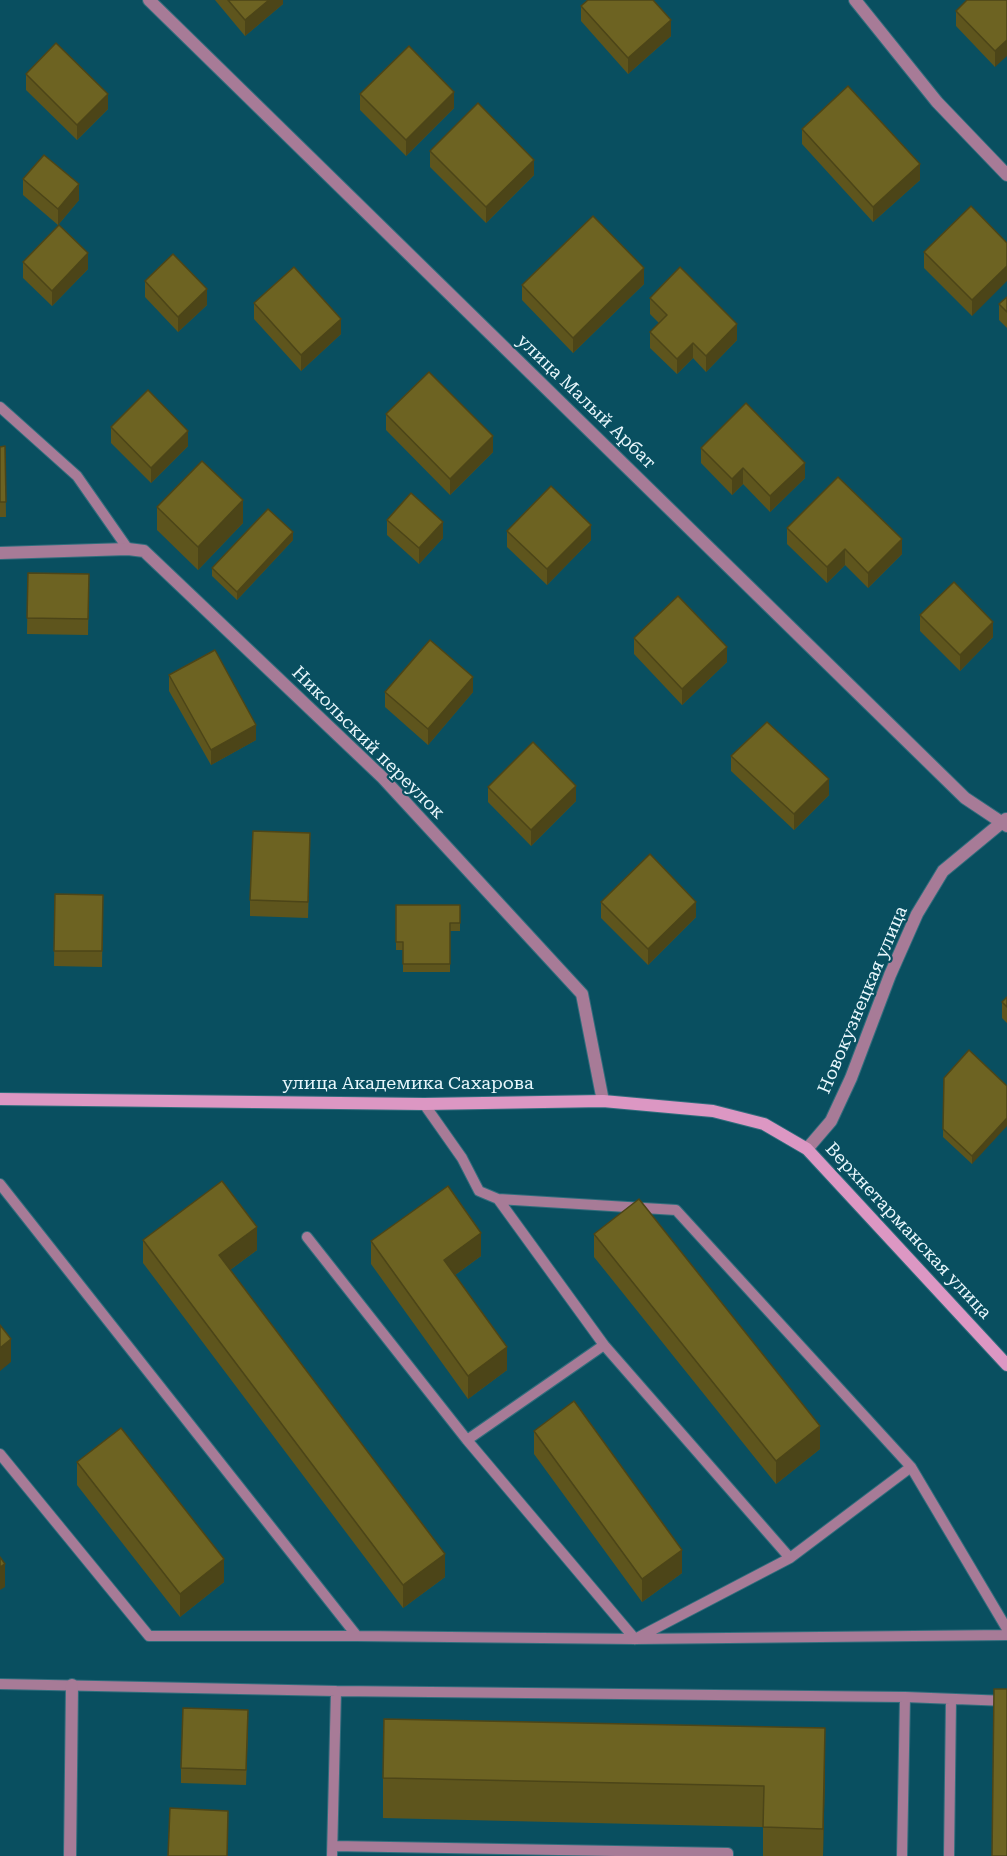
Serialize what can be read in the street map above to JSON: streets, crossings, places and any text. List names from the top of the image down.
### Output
{
  "streets": {
    "street": [
      "улица Малый Арбат",
      "Никольский переулок",
      "Новокузнецкая улица",
      "улица Академика Сахарова",
      "Верхнетарманская улица"
    ]
  },
  "crossings": [
    ["улица Малый Арбат", "Новокузнецкая улица"],
    ["Никольский переулок", "улица Академика Сахарова"],
    ["Новокузнецкая улица", "улица Академика Сахарова"],
    ["Новокузнецкая улица", "Верхнетарманская улица"],
    ["улица Академика Сахарова", "Верхнетарманская улица"]
  ]
}
